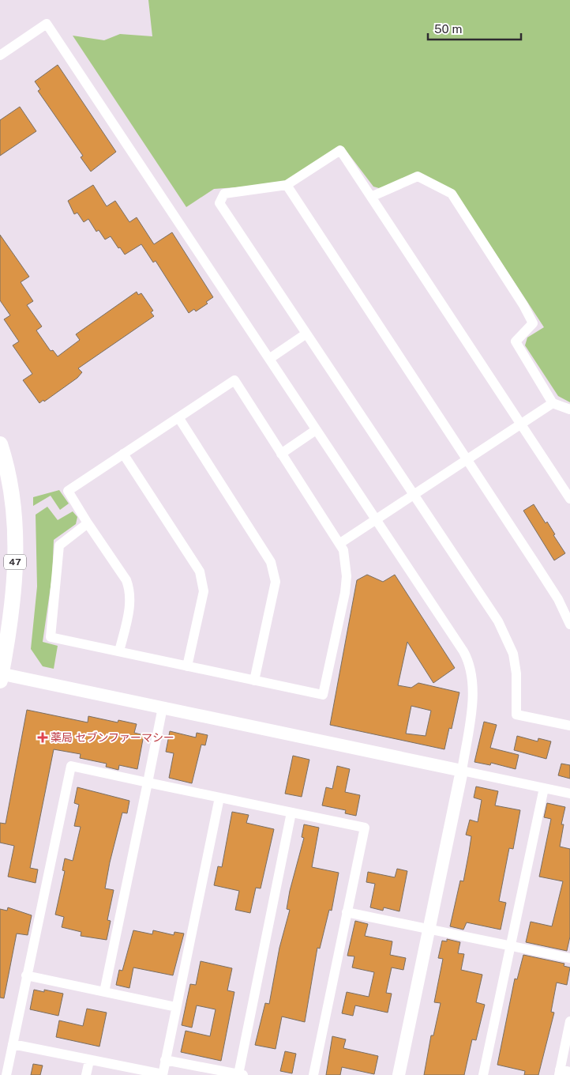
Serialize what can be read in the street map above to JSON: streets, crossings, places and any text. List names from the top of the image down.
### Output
{
  "streets": {
    "main road": ["47"]
  },
  "places": {
    "health": ["薬局 セブンファーマシー"]
  },
  "scale_bar": "50 m"
}
